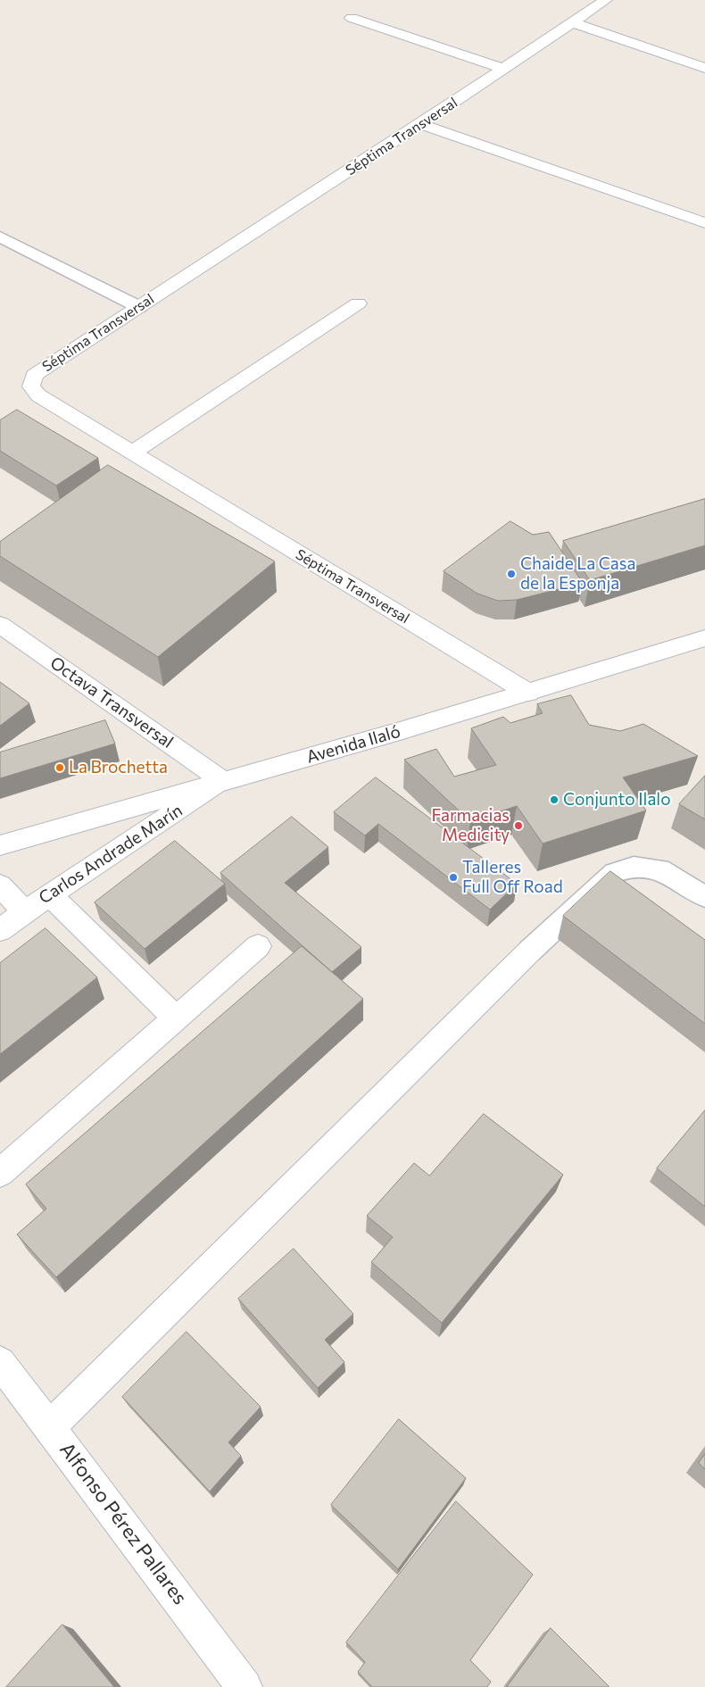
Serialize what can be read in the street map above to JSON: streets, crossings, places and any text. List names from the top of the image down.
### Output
{
  "streets": {
    "street": [
      "Séptima Transversal",
      "Octava Transversal",
      "Avenida Ilaló",
      "Carlos Andrade Marín",
      "Alfonso Pérez Pallares"
    ]
  },
  "crossings": [
    ["Séptima Transversal", "Avenida Ilaló"],
    ["Octava Transversal", "Avenida Ilaló"],
    ["Octava Transversal", "Carlos Andrade Marín"],
    ["Avenida Ilaló", "Carlos Andrade Marín"]
  ],
  "places": [
    "Chaide La Casa de la Esponja",
    "La Brochetta",
    "Conjunto Ilalo",
    "Farmacias Medicity",
    "Talleres Full Off Road"
  ]
}
